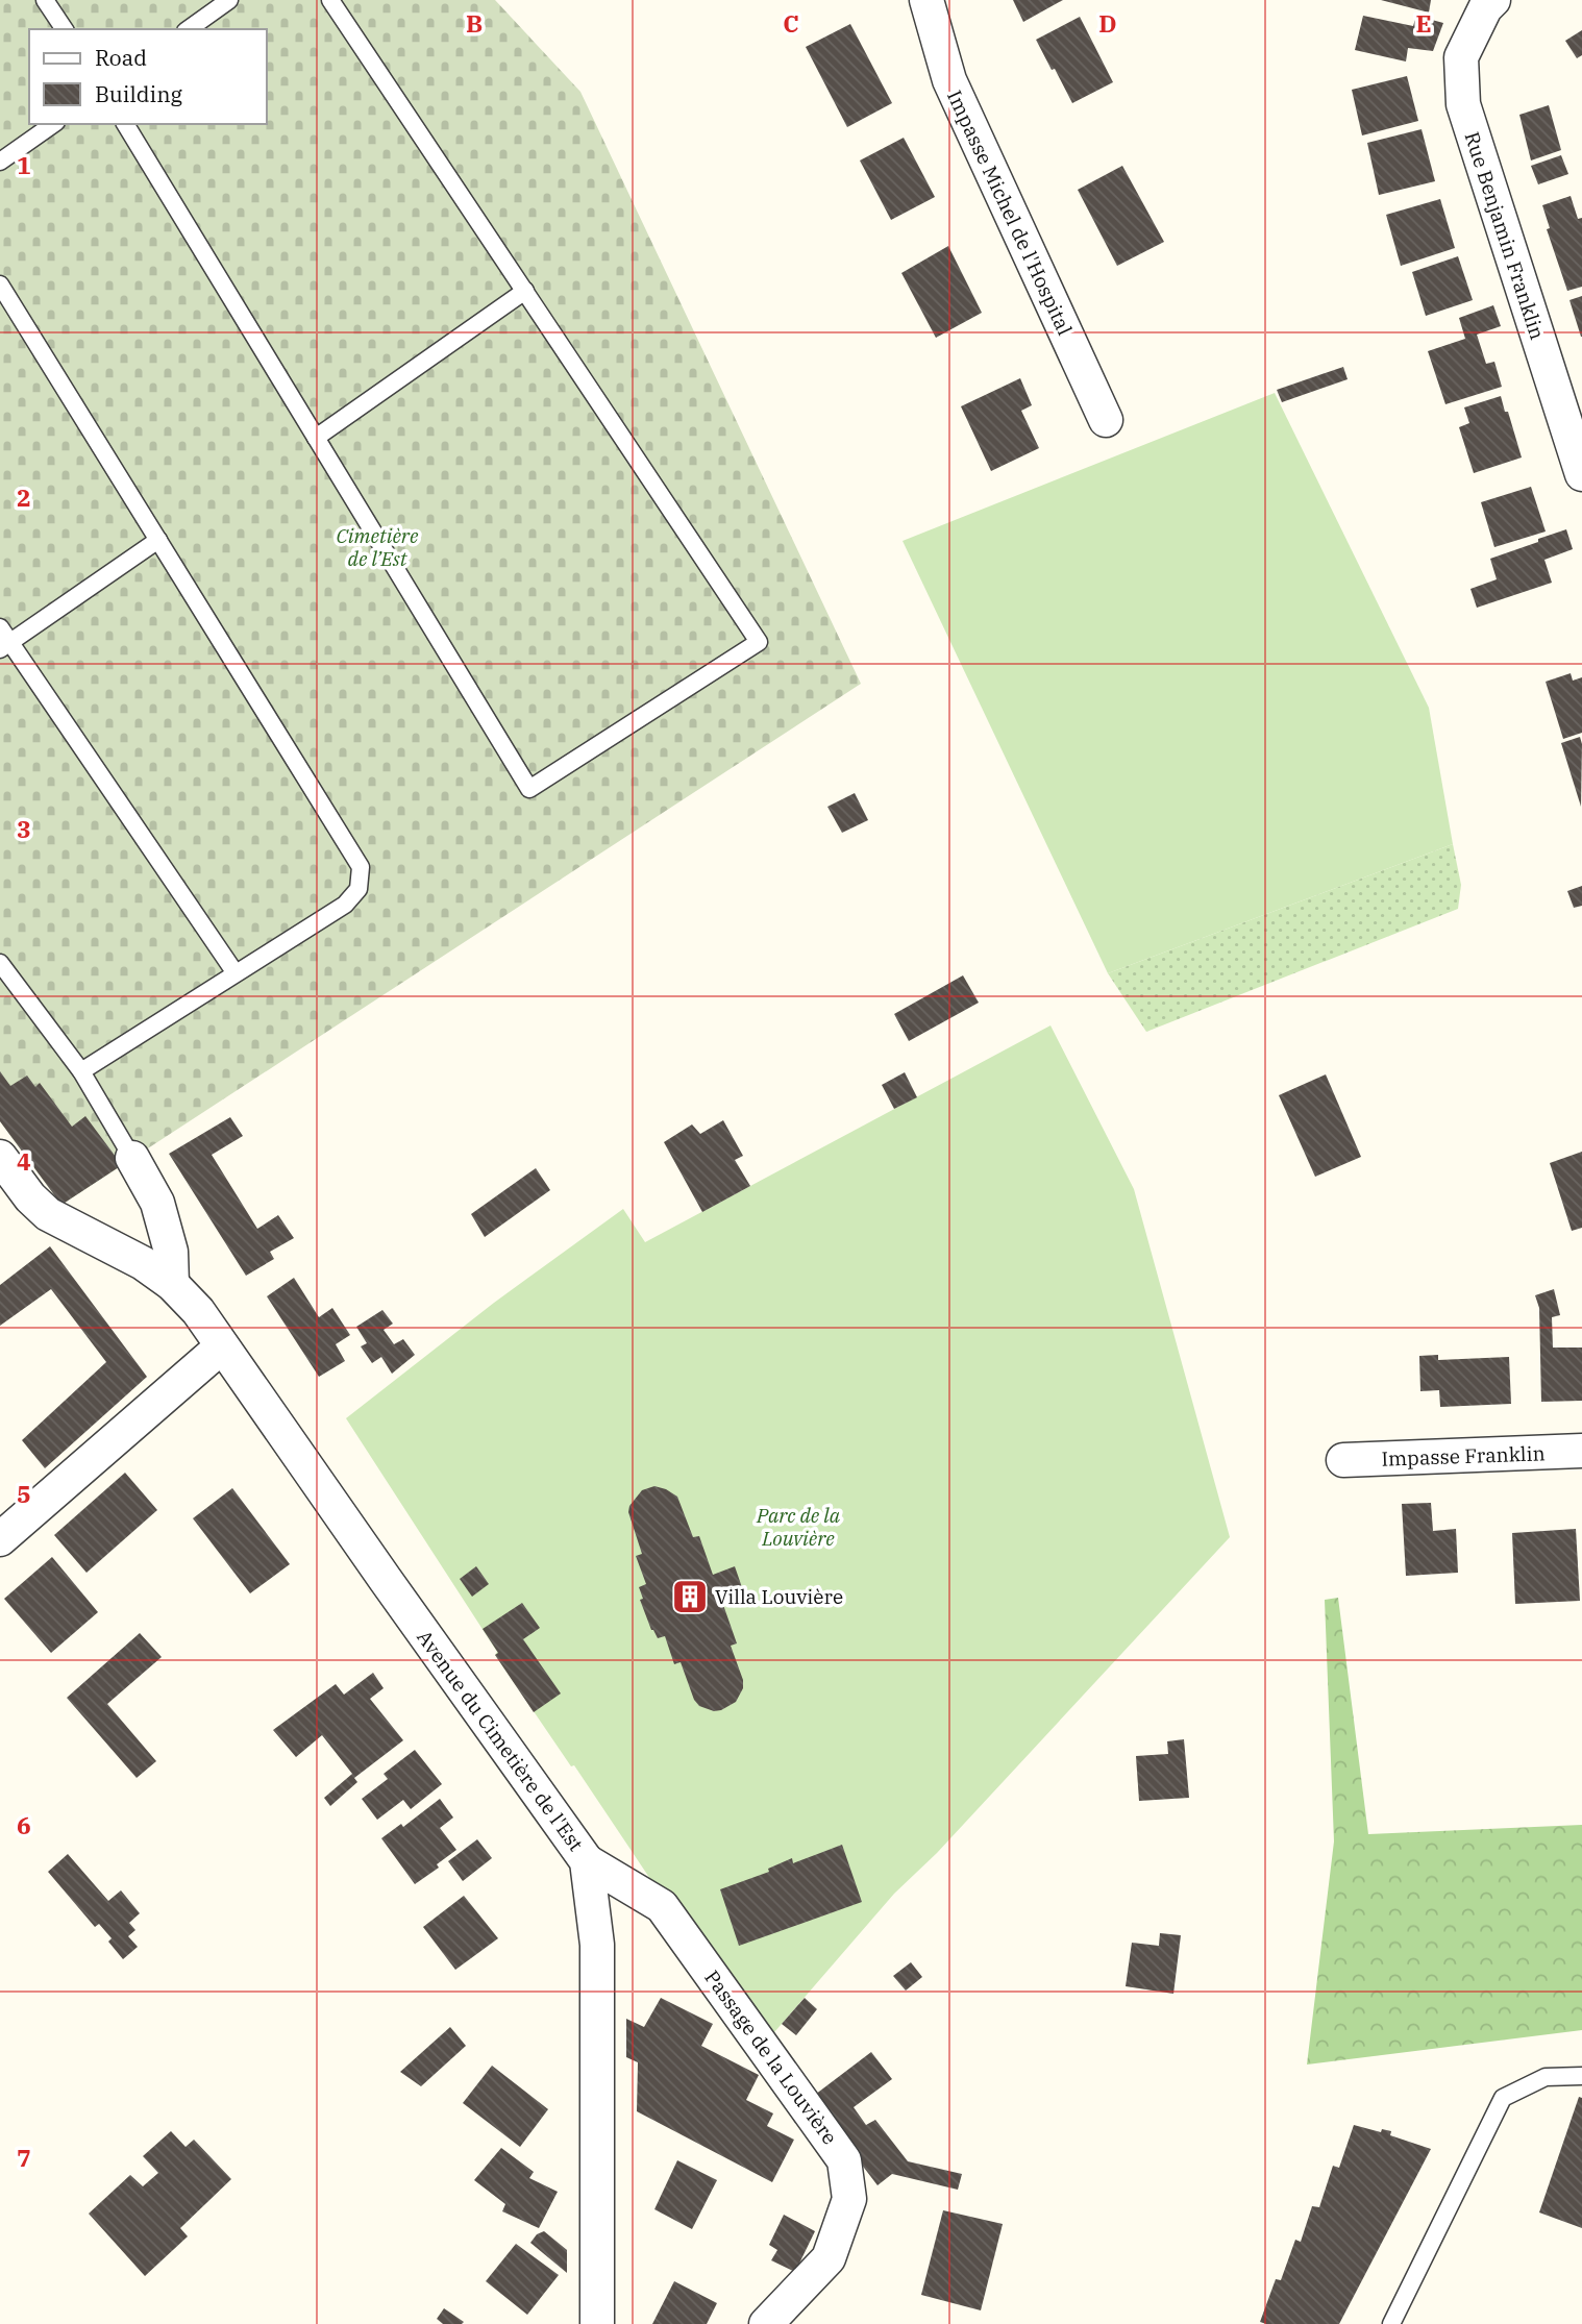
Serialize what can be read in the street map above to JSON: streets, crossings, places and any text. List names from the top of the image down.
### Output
{
  "streets": {
    "street": [
      "Impasse Michel de l'Hospital",
      "Rue Benjamin Franklin",
      "Impasse Franklin",
      "Avenue du Cimetière de l'Est",
      "Passage de la Louvière"
    ]
  },
  "crossings": [
    ["Avenue du Cimetière de l'Est", "Passage de la Louvière"]
  ],
  "parks": ["Cimetière de l’Est", "Parc de la Louvière"],
  "places": {
    "building": ["Villa Louvière"]
  },
  "legend": ["Road", "Building"],
  "grid": {
    "columns": [
      "B",
      "C",
      "D",
      "E"
    ],
    "rows": [
      "1",
      "2",
      "3",
      "4",
      "5",
      "6",
      "7"
    ]
  }
}
